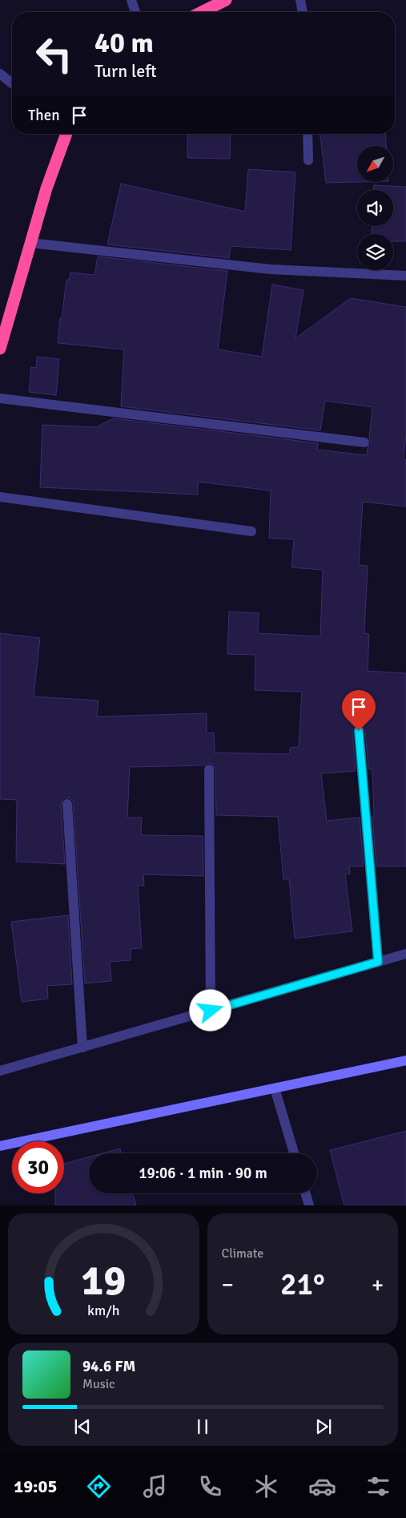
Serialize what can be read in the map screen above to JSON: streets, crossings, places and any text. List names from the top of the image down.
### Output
{
  "north": "bottom left",
  "page": {
    "turn": ["40 m", "Turn left"],
    "then": "Then",
    "limit": "30",
    "trip": "19:06 · 1 min · 90 m",
    "tile": "Climate",
    "heat": ["−", "21°", "+"],
    "song": ["94.6 FM", "Music"],
    "tabs": "19:05",
    "gauge": ["19", "km/h"]
  }
}
